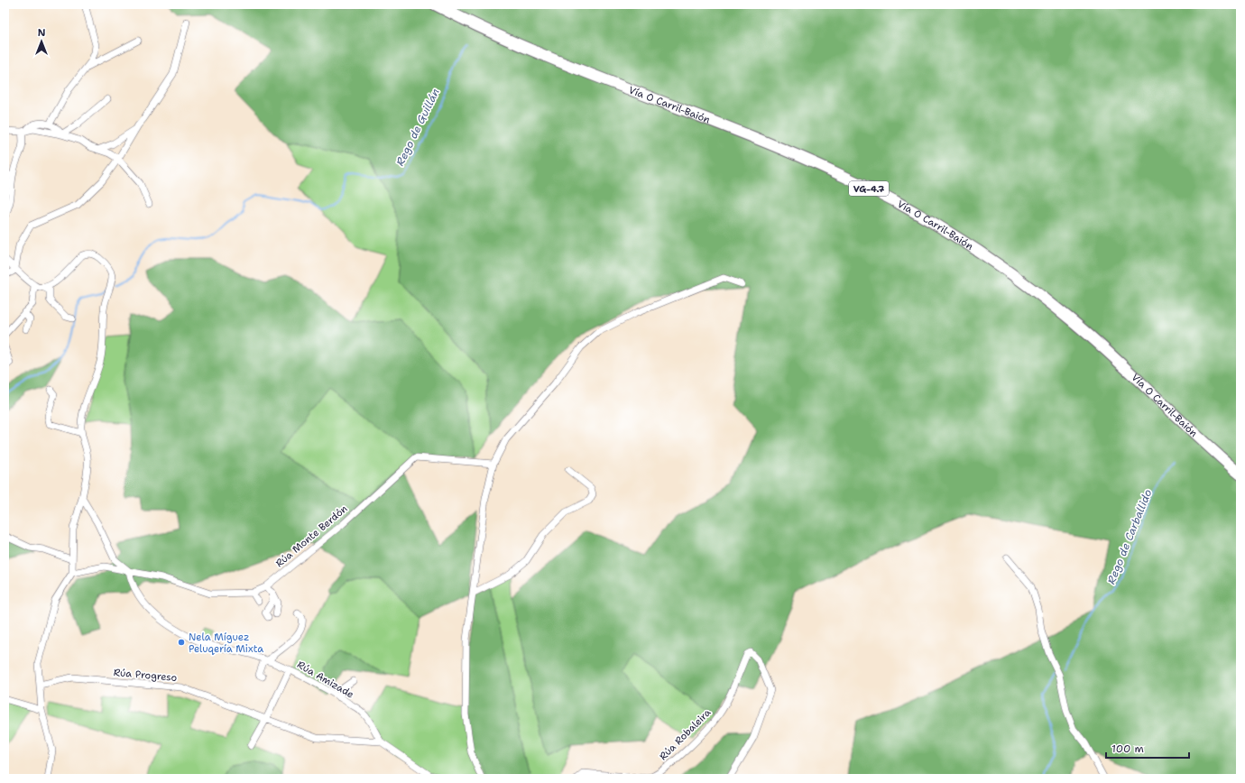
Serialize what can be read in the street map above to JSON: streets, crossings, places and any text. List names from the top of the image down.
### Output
{
  "streets": {
    "highway": ["Vía O Carril-Baión", "VG-4.7"],
    "street": [
      "Rúa Monte Berdón",
      "Rúa Progreso",
      "Rúa Amizade",
      "Rúa Robaleira"
    ]
  },
  "crossings": [
    ["Rúa Monte Berdón", "Rúa Amizade"],
    ["Rúa Progreso", "Rúa Amizade"]
  ],
  "water": ["Rego de Guillán", "Rego de Carballido"],
  "places": ["Nela Míguez Peluqería Mixta"],
  "scale_bar": "100 m",
  "north": "top"
}
